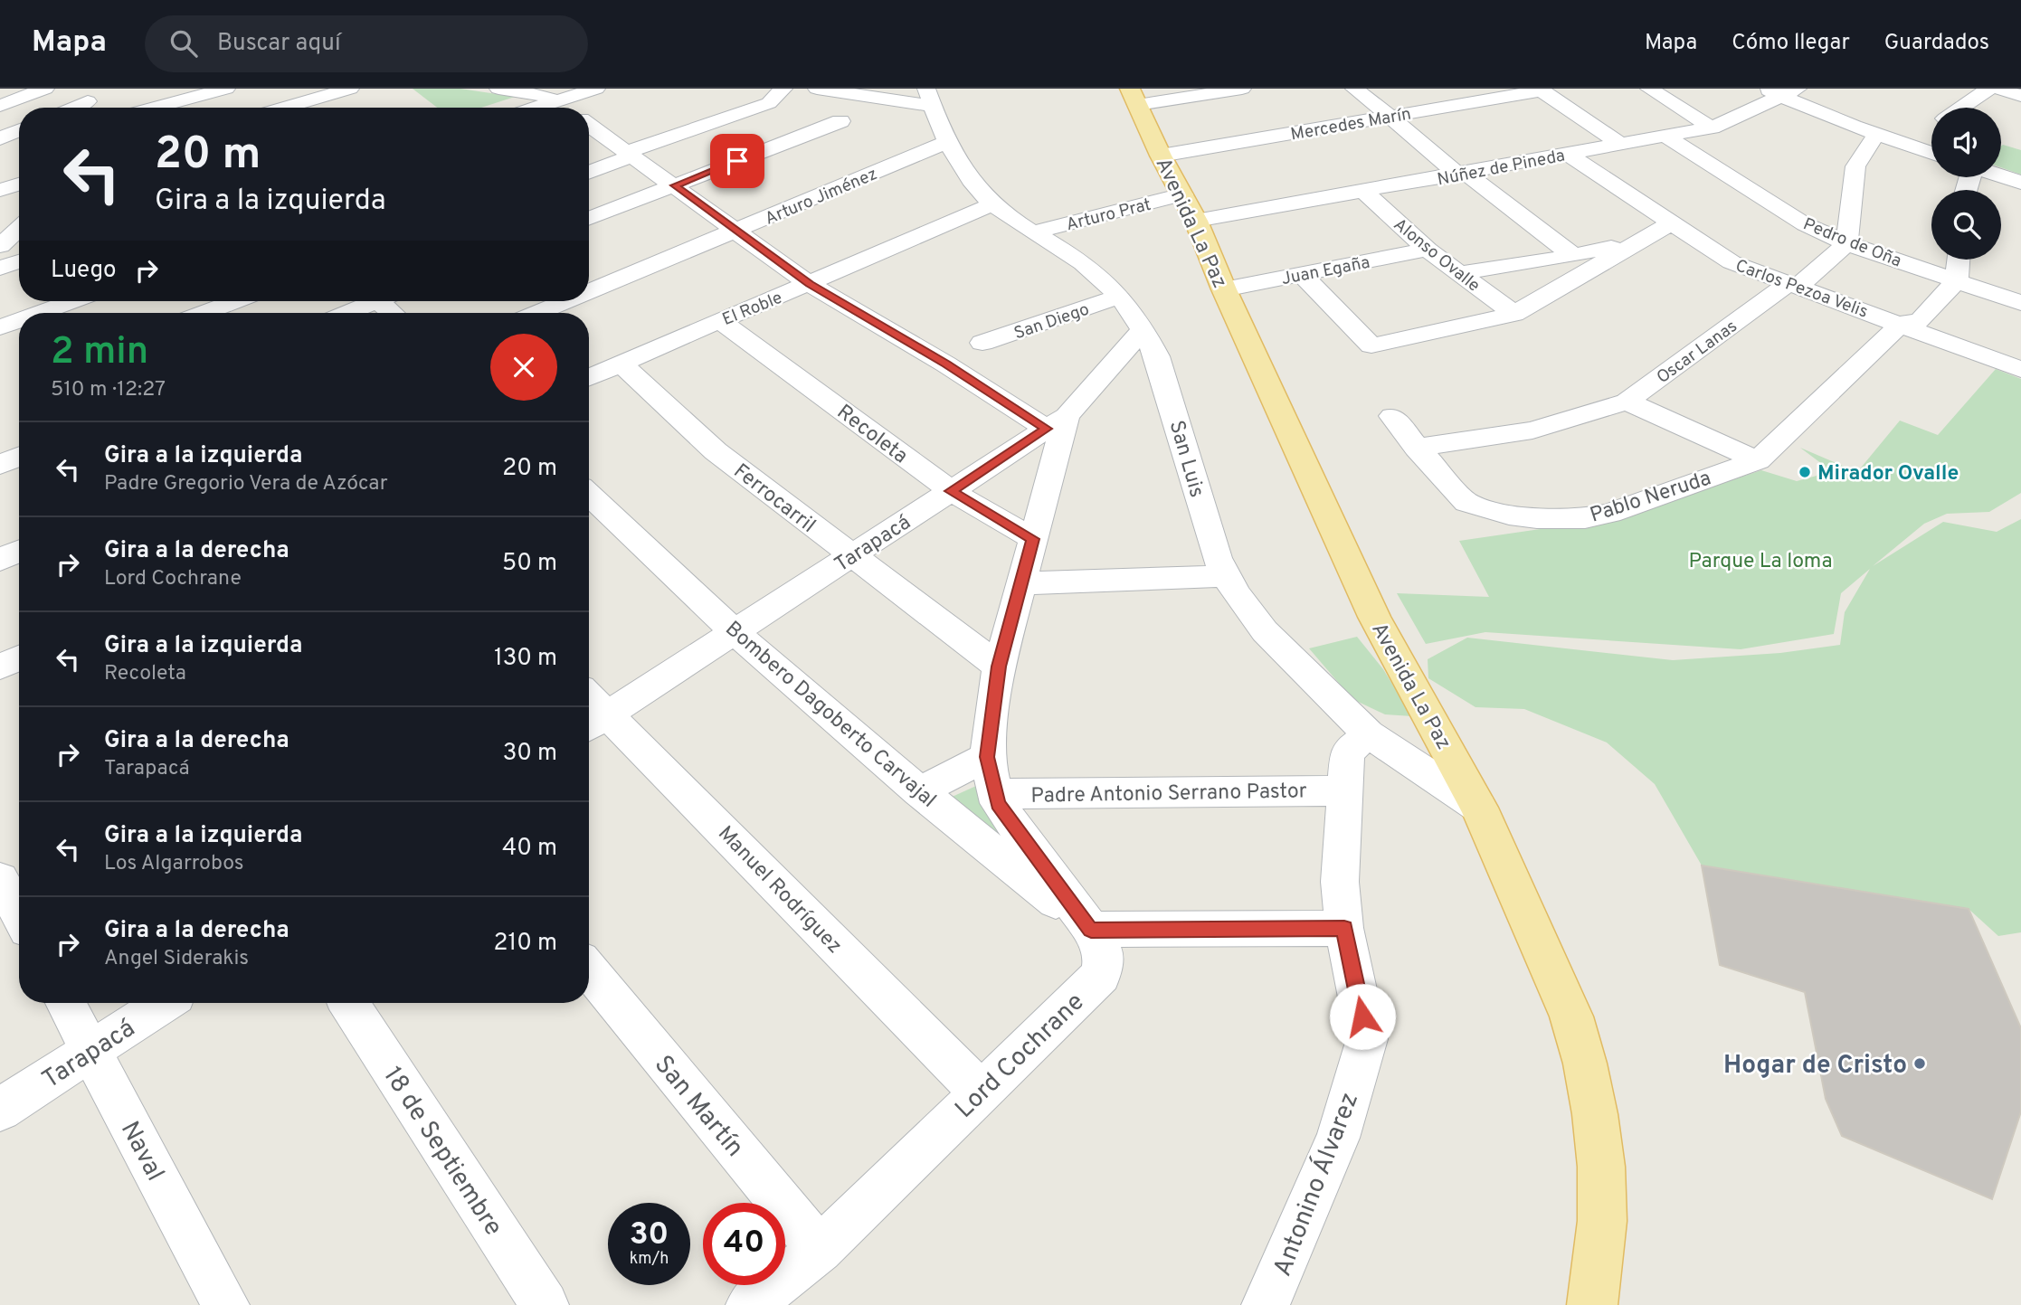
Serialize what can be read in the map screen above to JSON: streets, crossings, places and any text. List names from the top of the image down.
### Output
{
  "streets": {
    "main road": ["Avenida La Paz"],
    "street": [
      "Mercedes Marín",
      "Núñez de Pineda",
      "Arturo Jiménez",
      "Arturo Prat",
      "Pedro de Oña",
      "Alonso Ovalle",
      "Juan Egaña",
      "Carlos Pezoa Velis",
      "El Roble",
      "San Diego",
      "Oscar Lanas",
      "Recoleta",
      "San Luis",
      "Pablo Neruda",
      "Ferrocarril",
      "Tarapacá",
      "Bombero Dagoberto Carvajal",
      "Padre Antonio Serrano Pastor",
      "Manuel Rodríguez",
      "Lord Cochrane",
      "San Martín",
      "Naval",
      "18 de Septiembre",
      "Antonino Álvarez"
    ]
  },
  "crossings": [
    ["Mercedes Marín", "Avenida La Paz"],
    ["Núñez de Pineda", "Arturo Prat"],
    ["Núñez de Pineda", "Avenida La Paz"],
    ["Núñez de Pineda", "Pedro de Oña"],
    ["Núñez de Pineda", "Alonso Ovalle"],
    ["Núñez de Pineda", "Carlos Pezoa Velis"],
    ["Arturo Jiménez", "San Luis"],
    ["Arturo Prat", "Avenida La Paz"],
    ["Arturo Prat", "San Luis"],
    ["Avenida La Paz", "Juan Egaña"],
    ["Avenida La Paz", "San Luis"],
    ["Pedro de Oña", "Oscar Lanas"],
    ["Pedro de Oña", "Pablo Neruda"],
    ["Alonso Ovalle", "Juan Egaña"],
    ["Carlos Pezoa Velis", "Oscar Lanas"],
    ["Carlos Pezoa Velis", "Pablo Neruda"],
    ["El Roble", "Recoleta"],
    ["El Roble", "San Luis"],
    ["El Roble", "Ferrocarril"],
    ["San Diego", "San Luis"],
    ["Oscar Lanas", "Pablo Neruda"],
    ["Recoleta", "Tarapacá"],
    ["Recoleta", "Lord Cochrane"],
    ["San Luis", "Tarapacá"],
    ["San Luis", "Antonino Álvarez"],
    ["Ferrocarril", "Tarapacá"],
    ["Ferrocarril", "Lord Cochrane"],
    ["Tarapacá", "Bombero Dagoberto Carvajal"],
    ["Tarapacá", "Manuel Rodríguez"],
    ["Tarapacá", "Lord Cochrane"],
    ["Tarapacá", "Naval"],
    ["Bombero Dagoberto Carvajal", "Lord Cochrane"],
    ["Padre Antonio Serrano Pastor", "Lord Cochrane"],
    ["Padre Antonio Serrano Pastor", "Antonino Álvarez"],
    ["Manuel Rodríguez", "Lord Cochrane"],
    ["Lord Cochrane", "San Martín"]
  ],
  "parks": ["Parque La loma"],
  "places": ["Mirador Ovalle", "Hogar de Cristo"],
  "page": {
    "header": "Mapa",
    "search": "Buscar aquí",
    "nav": ["Mapa", "Cómo llegar", "Guardados"],
    "turn": ["20 m", "Gira a la izquierda"],
    "then": "Luego",
    "heading": ["2 min", "510 m · 12:27"],
    "list": [
      {
        "name": "Gira a la izquierda",
        "note": "Padre Gregorio Vera de Azócar",
        "value": "20 m"
      },
      {
        "name": "Gira a la derecha",
        "note": "Lord Cochrane",
        "value": "50 m"
      },
      {
        "name": "Gira a la izquierda",
        "note": "Recoleta",
        "value": "130 m"
      },
      {
        "name": "Gira a la derecha",
        "note": "Tarapacá",
        "value": "30 m"
      },
      {
        "name": "Gira a la izquierda",
        "note": "Los Algarrobos",
        "value": "40 m"
      },
      {
        "name": "Gira a la derecha",
        "note": "Angel Siderakis",
        "value": "210 m"
      }
    ],
    "speed": "30 km/h",
    "limit": "40"
  }
}
